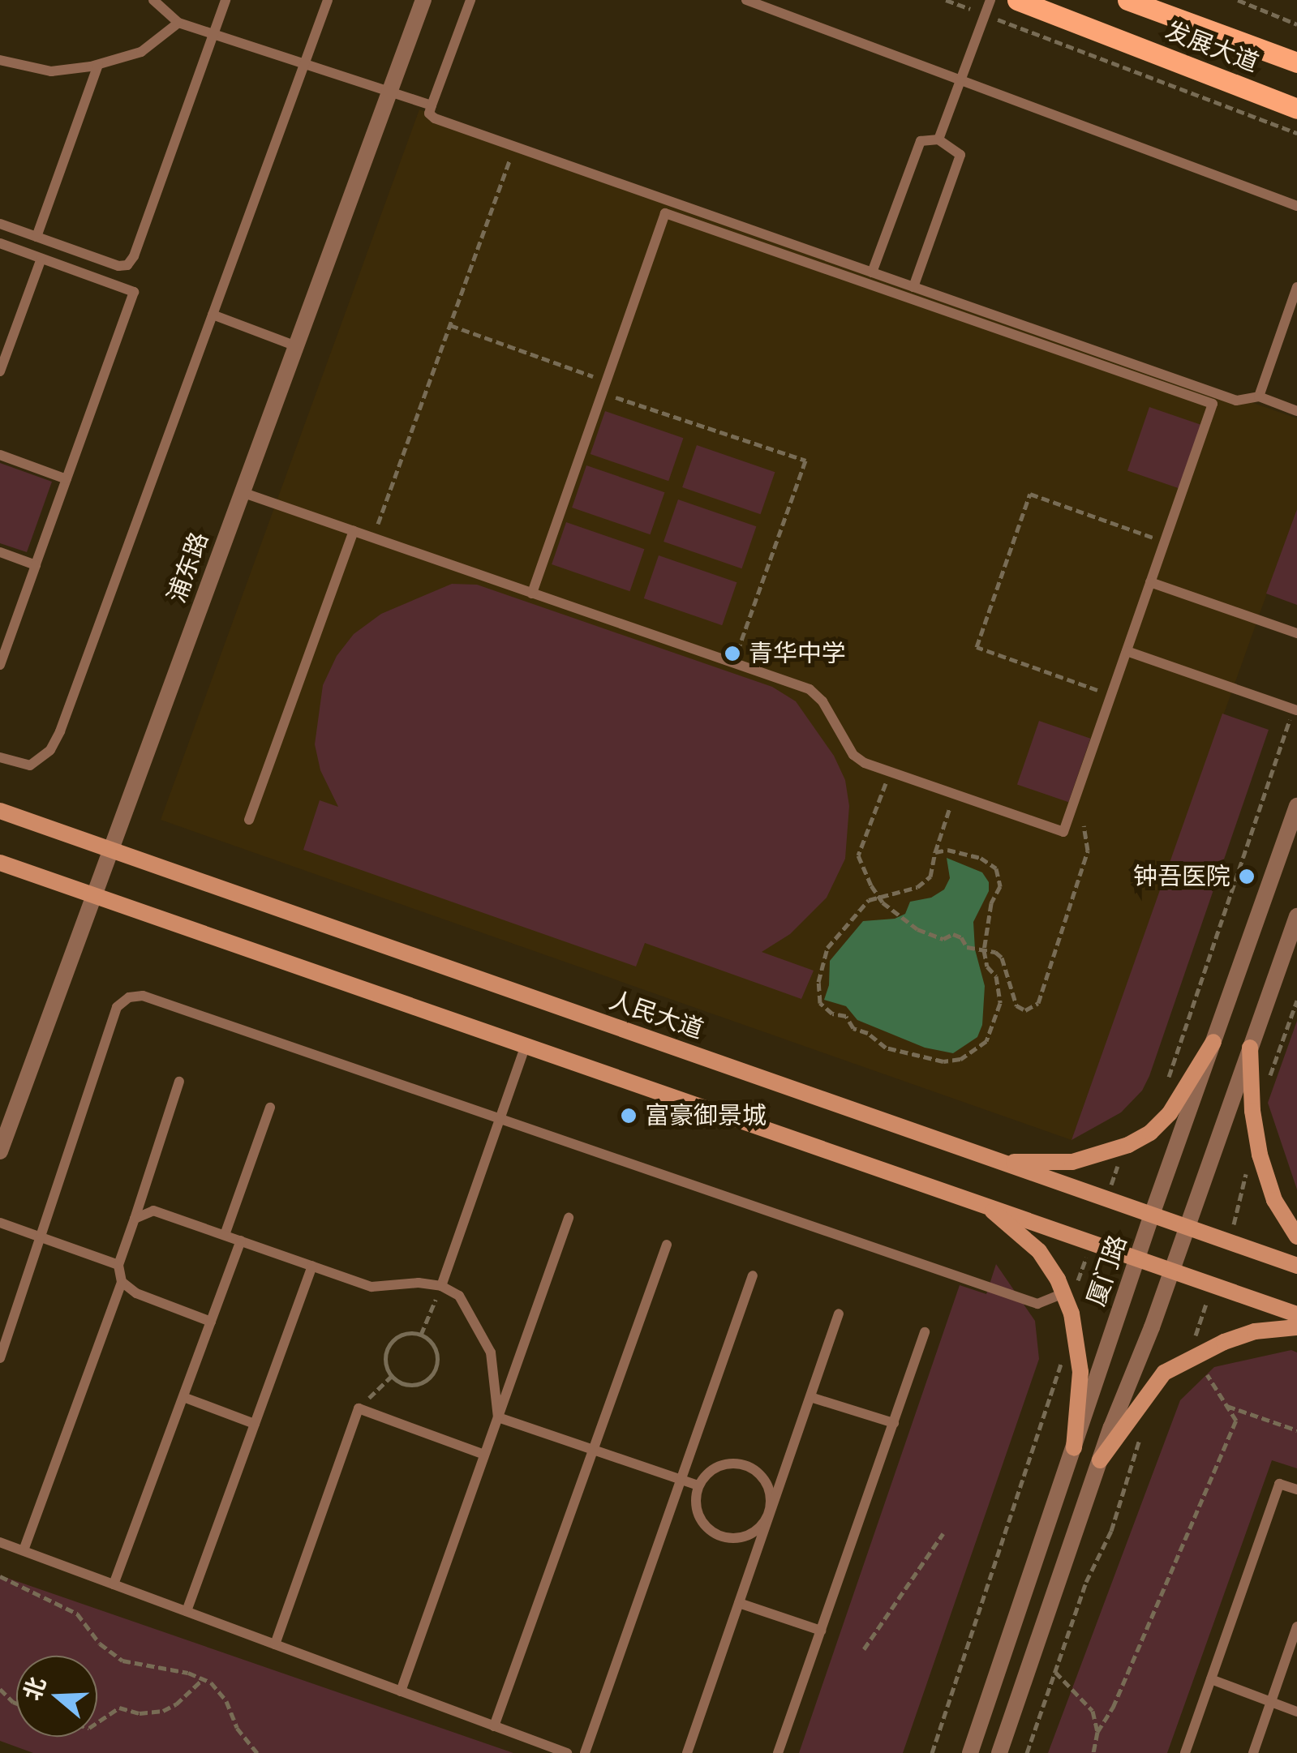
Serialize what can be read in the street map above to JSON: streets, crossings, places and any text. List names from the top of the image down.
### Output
{
  "streets": {
    "main road": ["发展大道", "人民大道"],
    "street": ["浦东路", "厦门路"]
  },
  "crossings": [
    ["浦东路", "人民大道"],
    ["人民大道", "厦门路"]
  ],
  "places": ["青华中学", "钟吾医院", "富豪御景城"],
  "north": "left"
}
